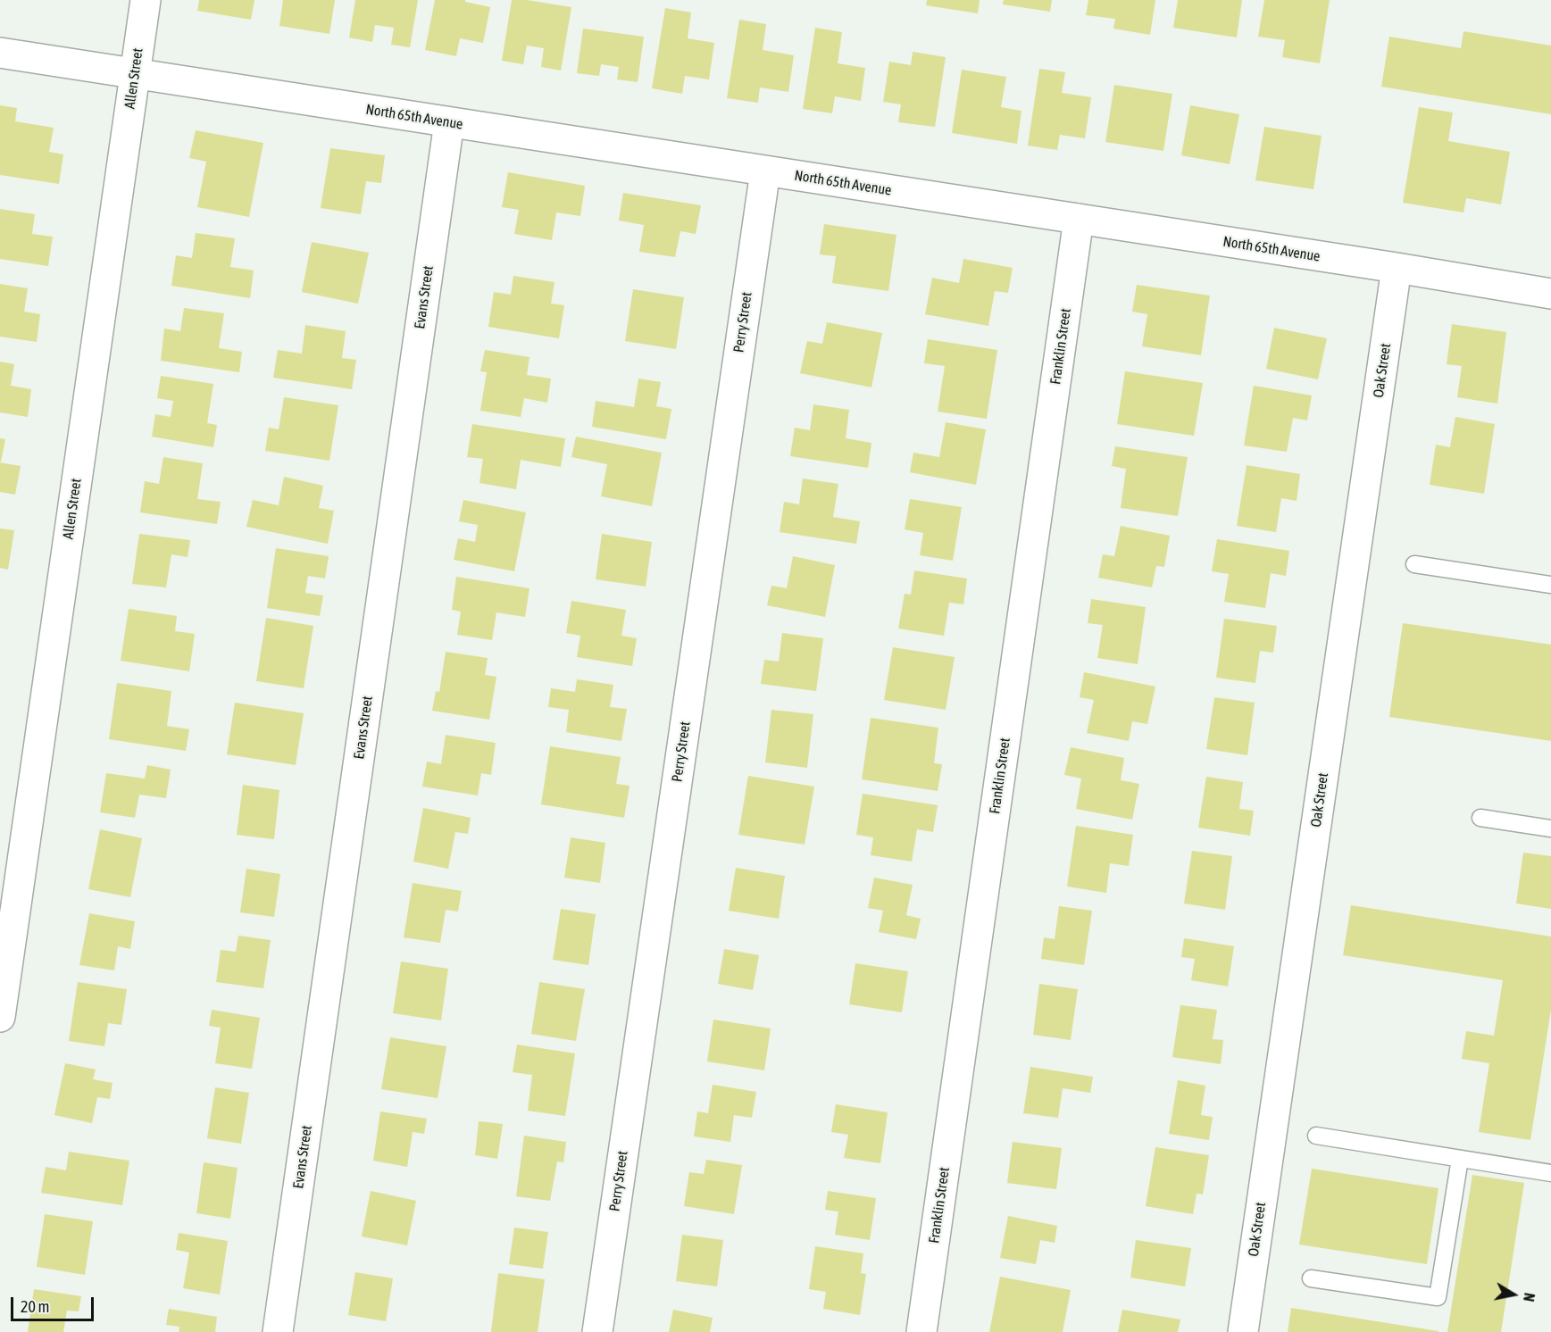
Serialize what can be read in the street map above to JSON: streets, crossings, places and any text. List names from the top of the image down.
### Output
{
  "streets": {
    "street": [
      "Allen Street",
      "North 65th Avenue",
      "Evans Street",
      "Perry Street",
      "Franklin Street",
      "Oak Street"
    ]
  },
  "crossings": [
    ["Allen Street", "North 65th Avenue"],
    ["North 65th Avenue", "Evans Street"],
    ["North 65th Avenue", "Perry Street"],
    ["North 65th Avenue", "Franklin Street"],
    ["North 65th Avenue", "Oak Street"]
  ],
  "scale_bar": "20 m",
  "north": "right"
}
